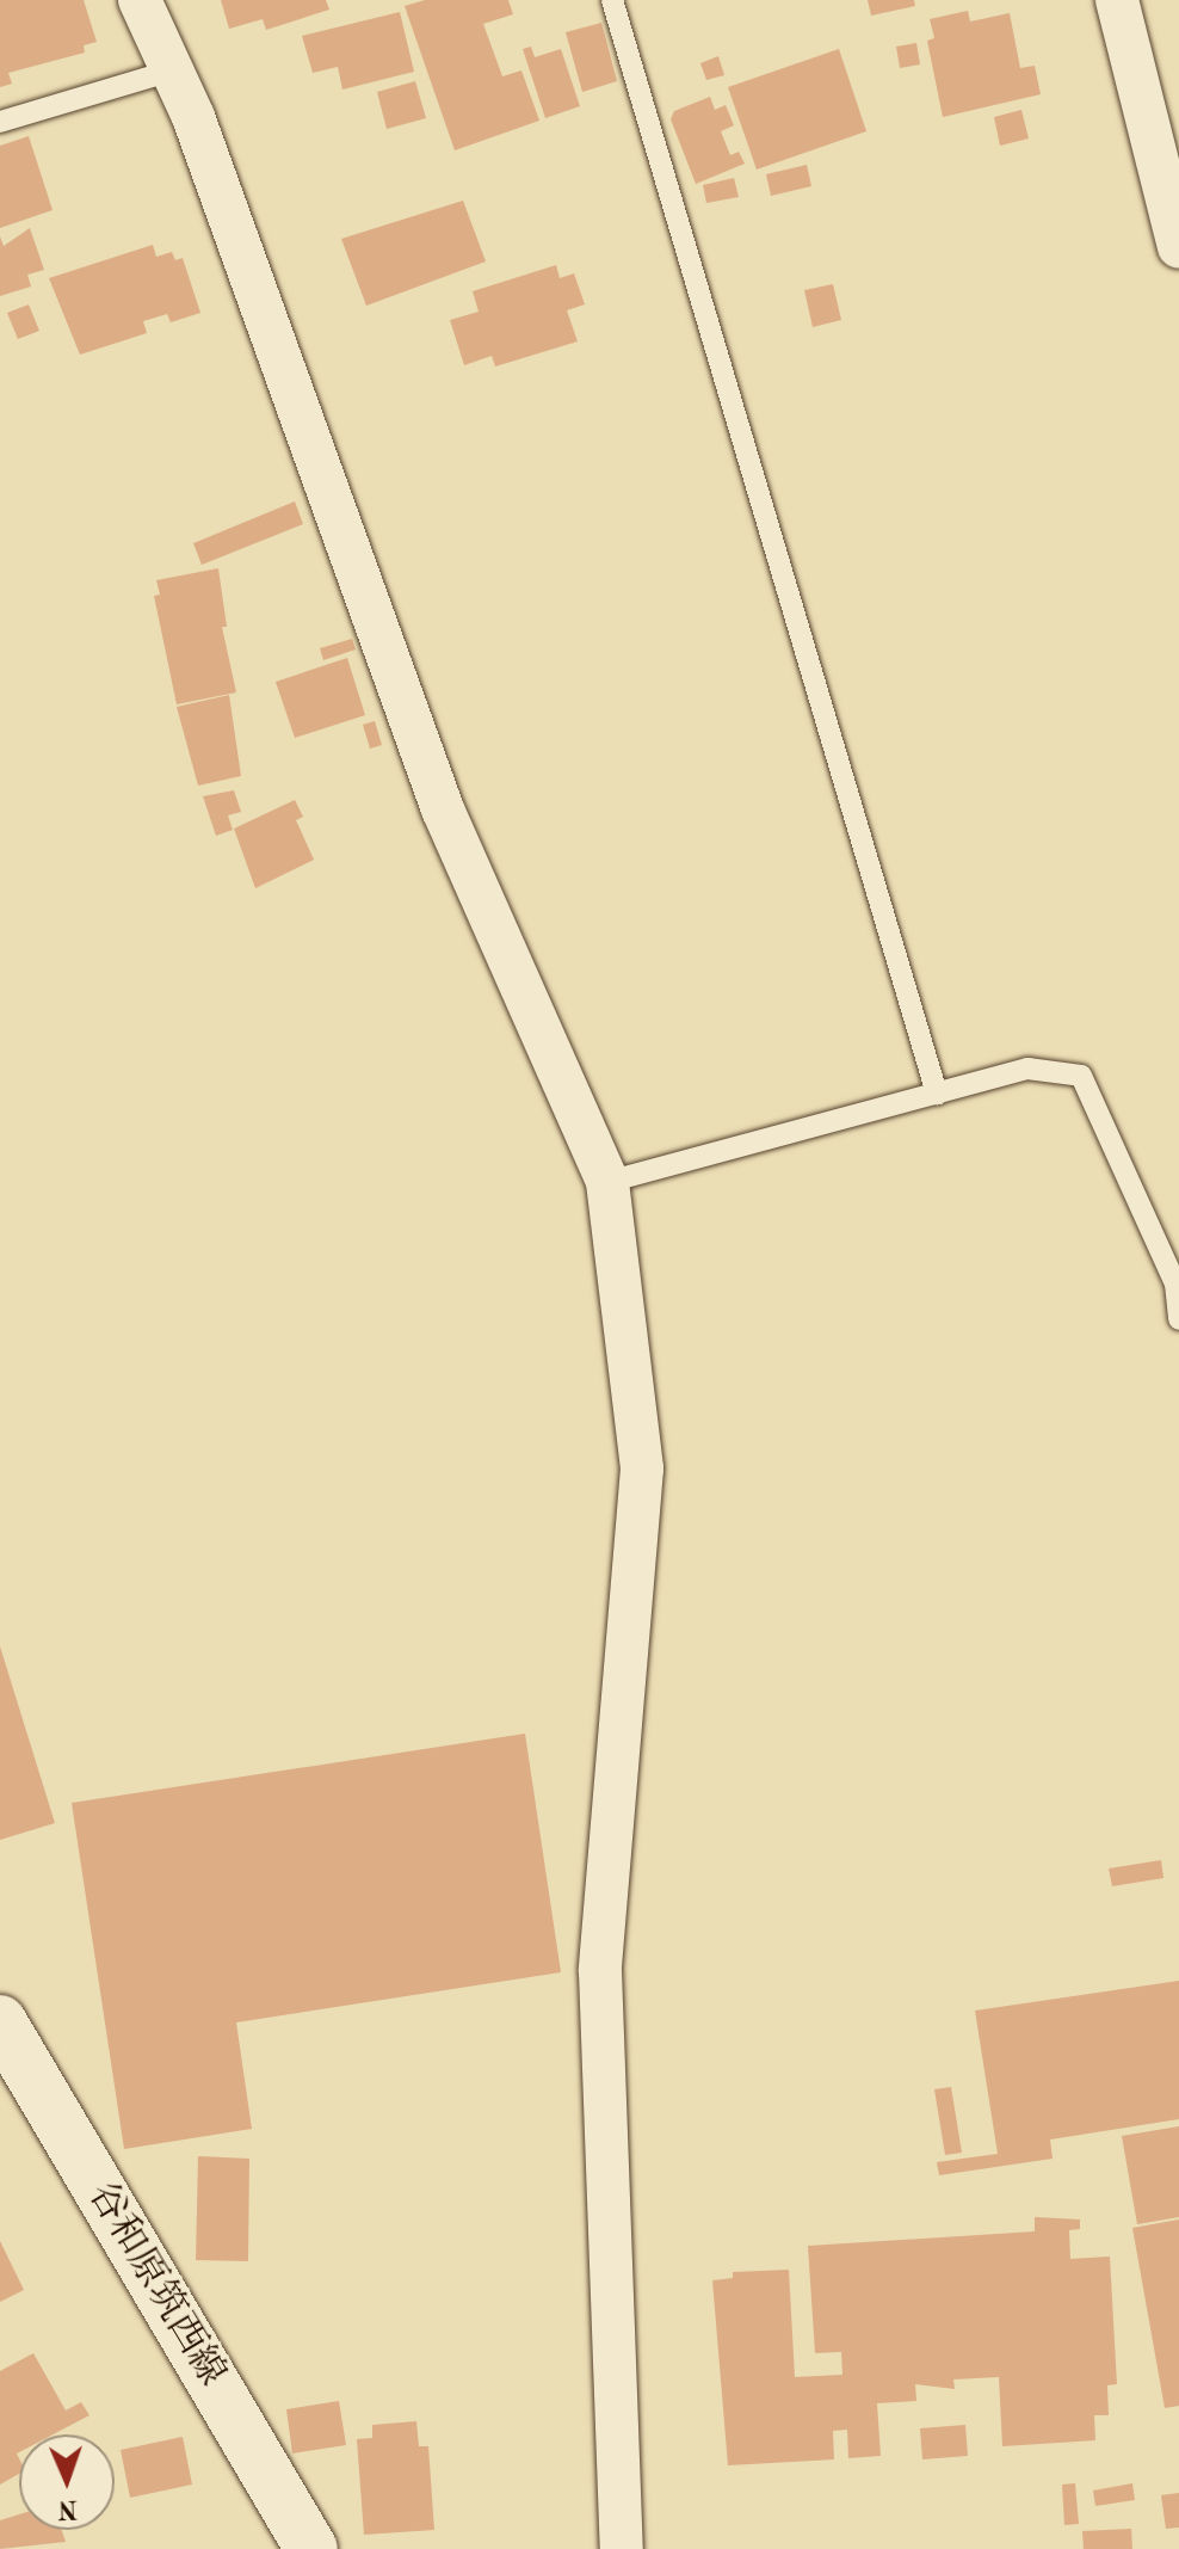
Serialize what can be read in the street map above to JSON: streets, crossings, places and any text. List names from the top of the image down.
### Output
{
  "streets": {
    "main road": ["谷和原筑西線"]
  },
  "north": "bottom"
}
